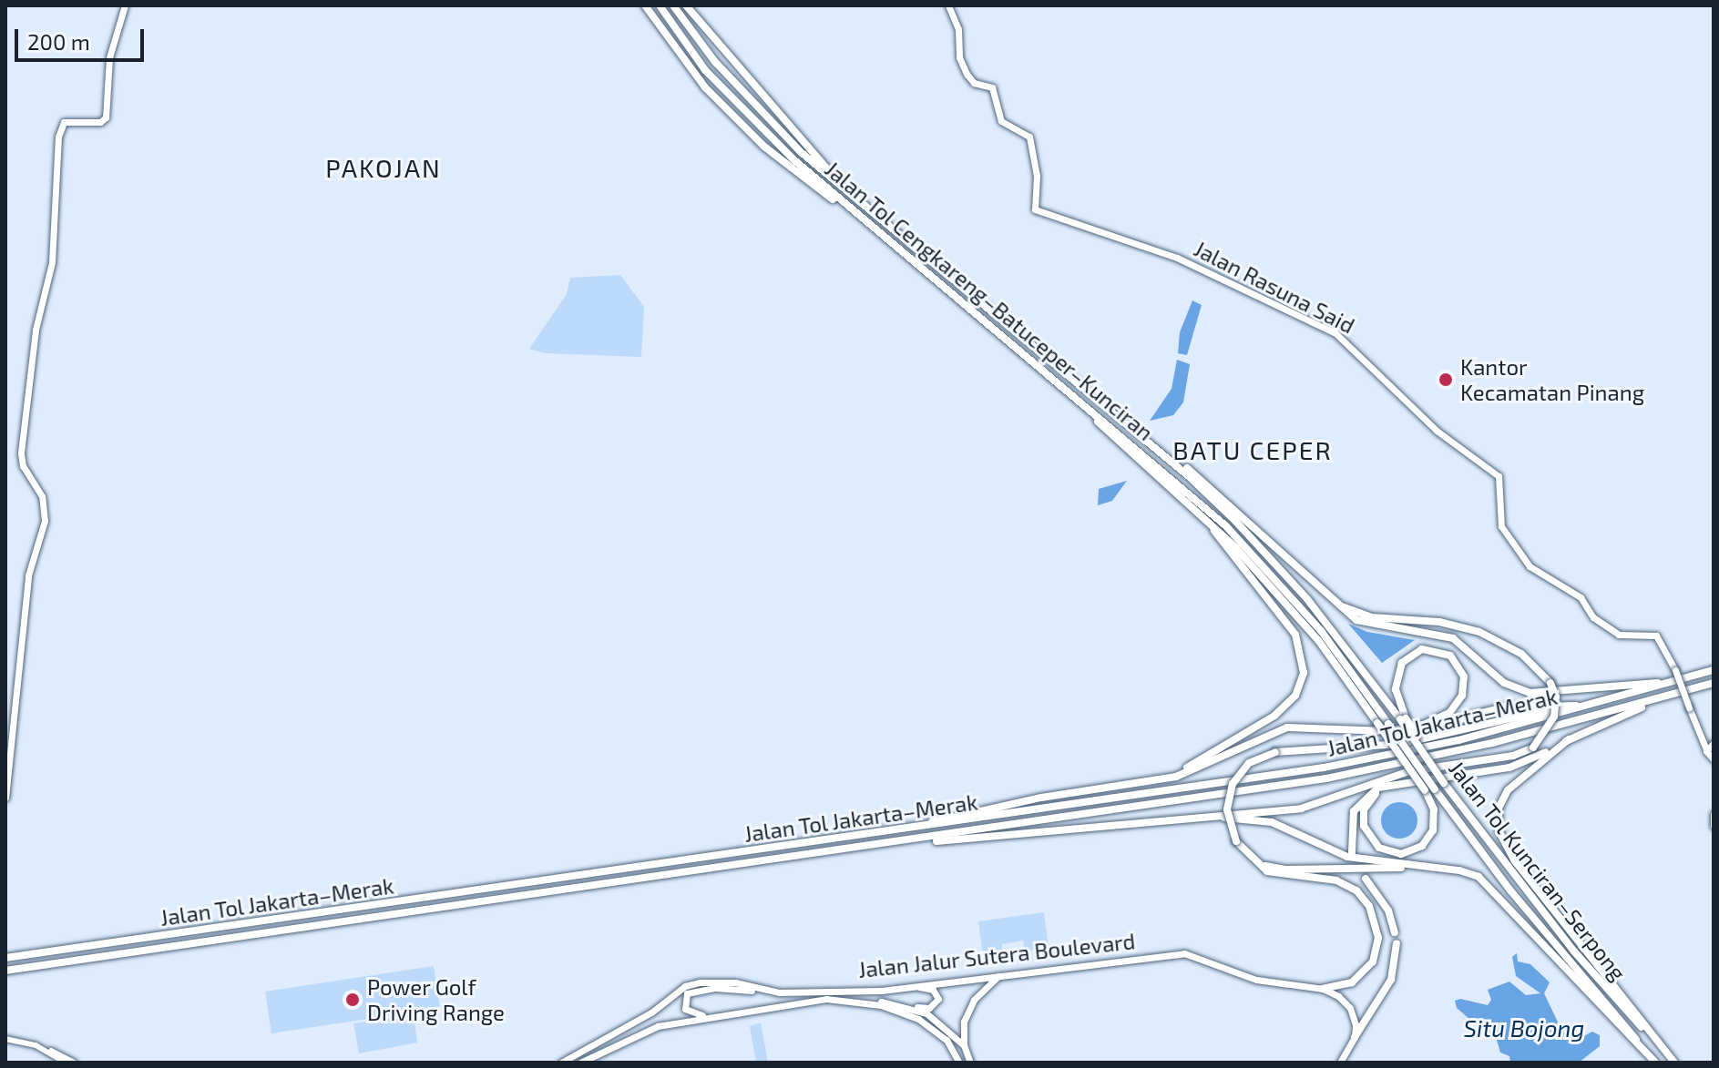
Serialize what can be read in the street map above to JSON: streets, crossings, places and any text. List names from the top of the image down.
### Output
{
  "streets": {
    "highway": ["Jalan Tol Cengkareng–Batuceper–Kunciran", "Jalan Tol Jakarta–Merak", "Jalan Tol Kunciran–Serpong"],
    "main road": ["Jalan Rasuna Said", "Jalan Jalur Sutera Boulevard"]
  },
  "crossings": [
    ["Jalan Tol Cengkareng–Batuceper–Kunciran", "Jalan Tol Kunciran–Serpong"]
  ],
  "districts": ["PAKOJAN", "BATU CEPER"],
  "water": ["Situ Bojong"],
  "places": ["Kantor Kecamatan Pinang", "Power Golf Driving Range"],
  "scale_bar": "200 m"
}
